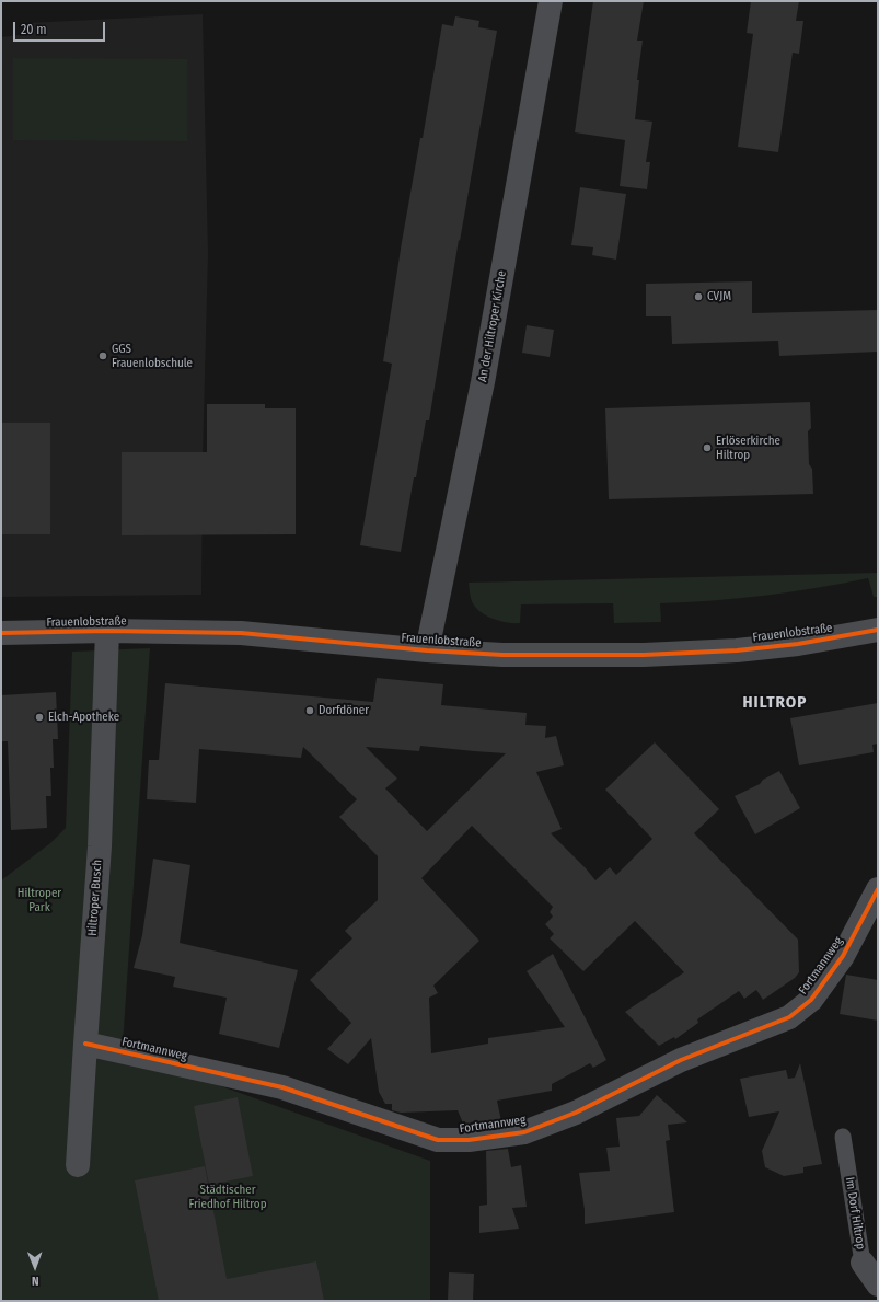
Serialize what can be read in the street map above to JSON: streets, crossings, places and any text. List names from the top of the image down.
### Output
{
  "streets": {
    "street": [
      "An der Hiltroper Kirche",
      "Frauenlobstraße",
      "Hiltroper Busch",
      "Fortmannweg",
      "Im Dorf Hiltrop"
    ]
  },
  "crossings": [
    ["An der Hiltroper Kirche", "Frauenlobstraße"],
    ["Frauenlobstraße", "Hiltroper Busch"],
    ["Hiltroper Busch", "Fortmannweg"]
  ],
  "districts": ["HILTROP"],
  "parks": ["Hiltroper Park", "Städtischer Friedhof Hiltrop"],
  "places": [
    "CVJM",
    "GGS Frauenlobschule",
    "Erlöserkirche Hiltrop",
    "Dorfdöner",
    "Elch-Apotheke"
  ],
  "scale_bar": "20 m",
  "north": "bottom"
}
